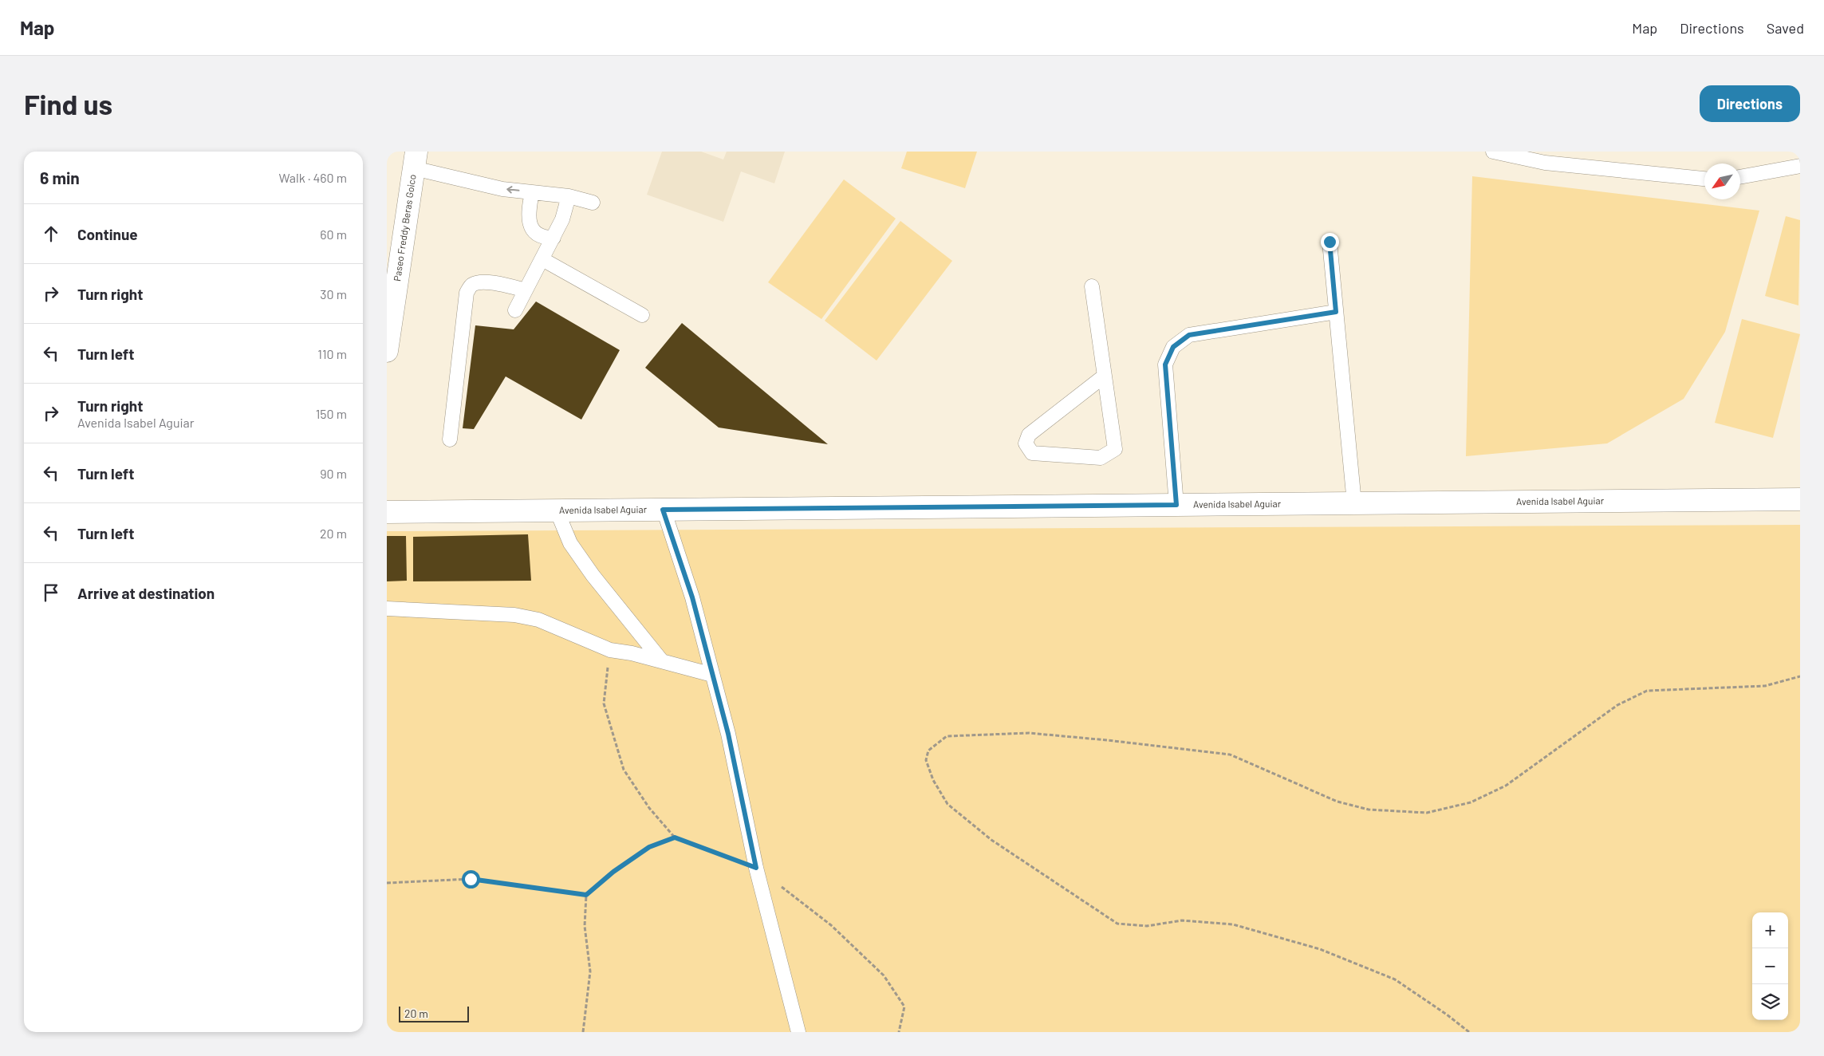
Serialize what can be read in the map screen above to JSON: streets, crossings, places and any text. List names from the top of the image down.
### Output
{
  "streets": {
    "main road": ["Paseo Freddy Beras Goico", "Avenida Isabel Aguiar"]
  },
  "scale_bar": "20 m",
  "north": "bottom left",
  "page": {
    "header": "Map",
    "nav": ["Map", "Directions", "Saved"],
    "buttons": "Directions",
    "title": "Find us",
    "heading": ["6 min", "Walk · 460 m"],
    "list": [
      ["Continue", "60 m"],
      ["Turn right", "30 m"],
      ["Turn left", "110 m"],
      ["Turn right", "Avenida Isabel Aguiar", "150 m"],
      ["Turn left", "90 m"],
      ["Turn left", "20 m"],
      "Arrive at destination"
    ],
    "map_buttons": ["+", "−"],
    "scale": "20 m"
  }
}
